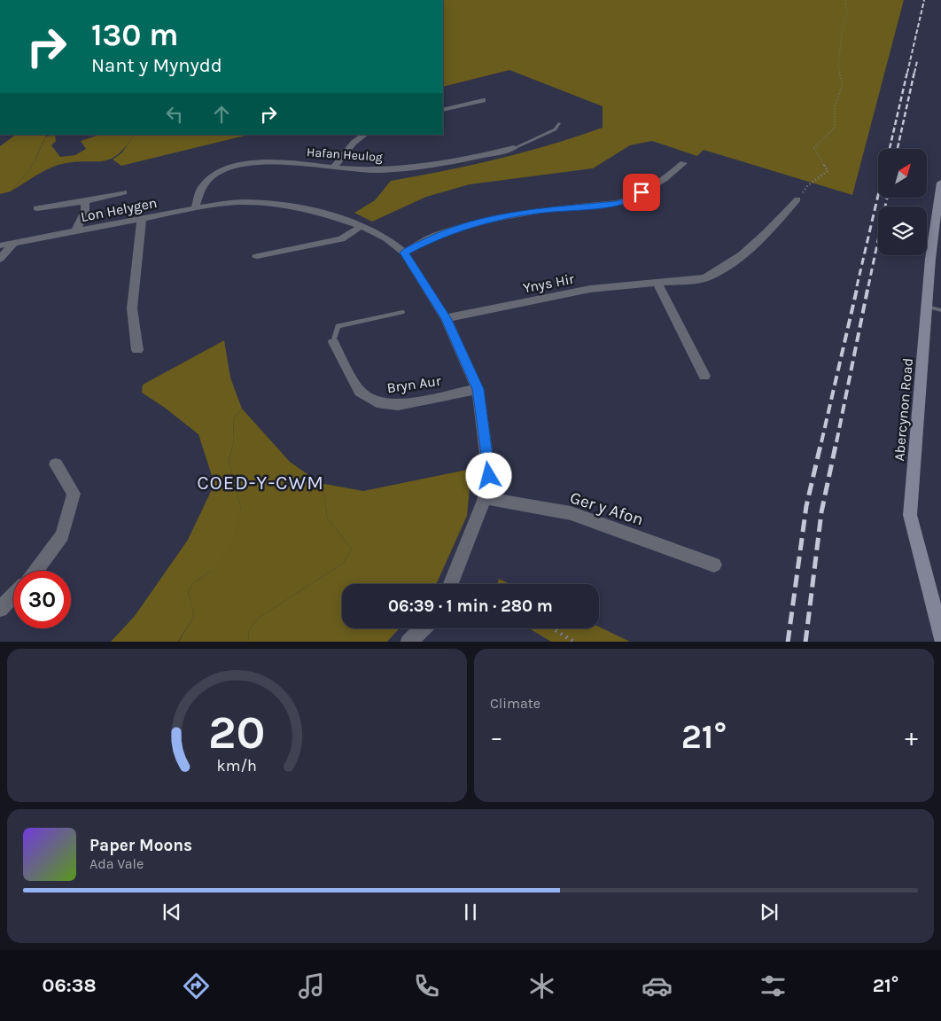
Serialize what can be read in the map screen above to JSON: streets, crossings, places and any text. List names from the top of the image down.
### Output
{
  "streets": {
    "street": [
      "Hafan Heulog",
      "Lon Helygen",
      "Ynys Hir",
      "Bryn Aur",
      "Abercynon Road",
      "Ger y Afon"
    ]
  },
  "crossings": [
    ["Hafan Heulog", "Lon Helygen"],
    ["Lon Helygen", "Ynys Hir"],
    ["Lon Helygen", "Bryn Aur"],
    ["Lon Helygen", "Ger y Afon"]
  ],
  "districts": ["COED-Y-CWM"],
  "north": "top right",
  "page": {
    "turn": ["130 m", "Nant y Mynydd"],
    "limit": "30",
    "trip": "06:39 · 1 min · 280 m",
    "tile": "Climate",
    "heat": ["−", "21°", "+"],
    "song": ["Paper Moons", "Ada Vale"],
    "tabs": ["06:38", "21°"],
    "gauge": ["20", "km/h"]
  }
}
